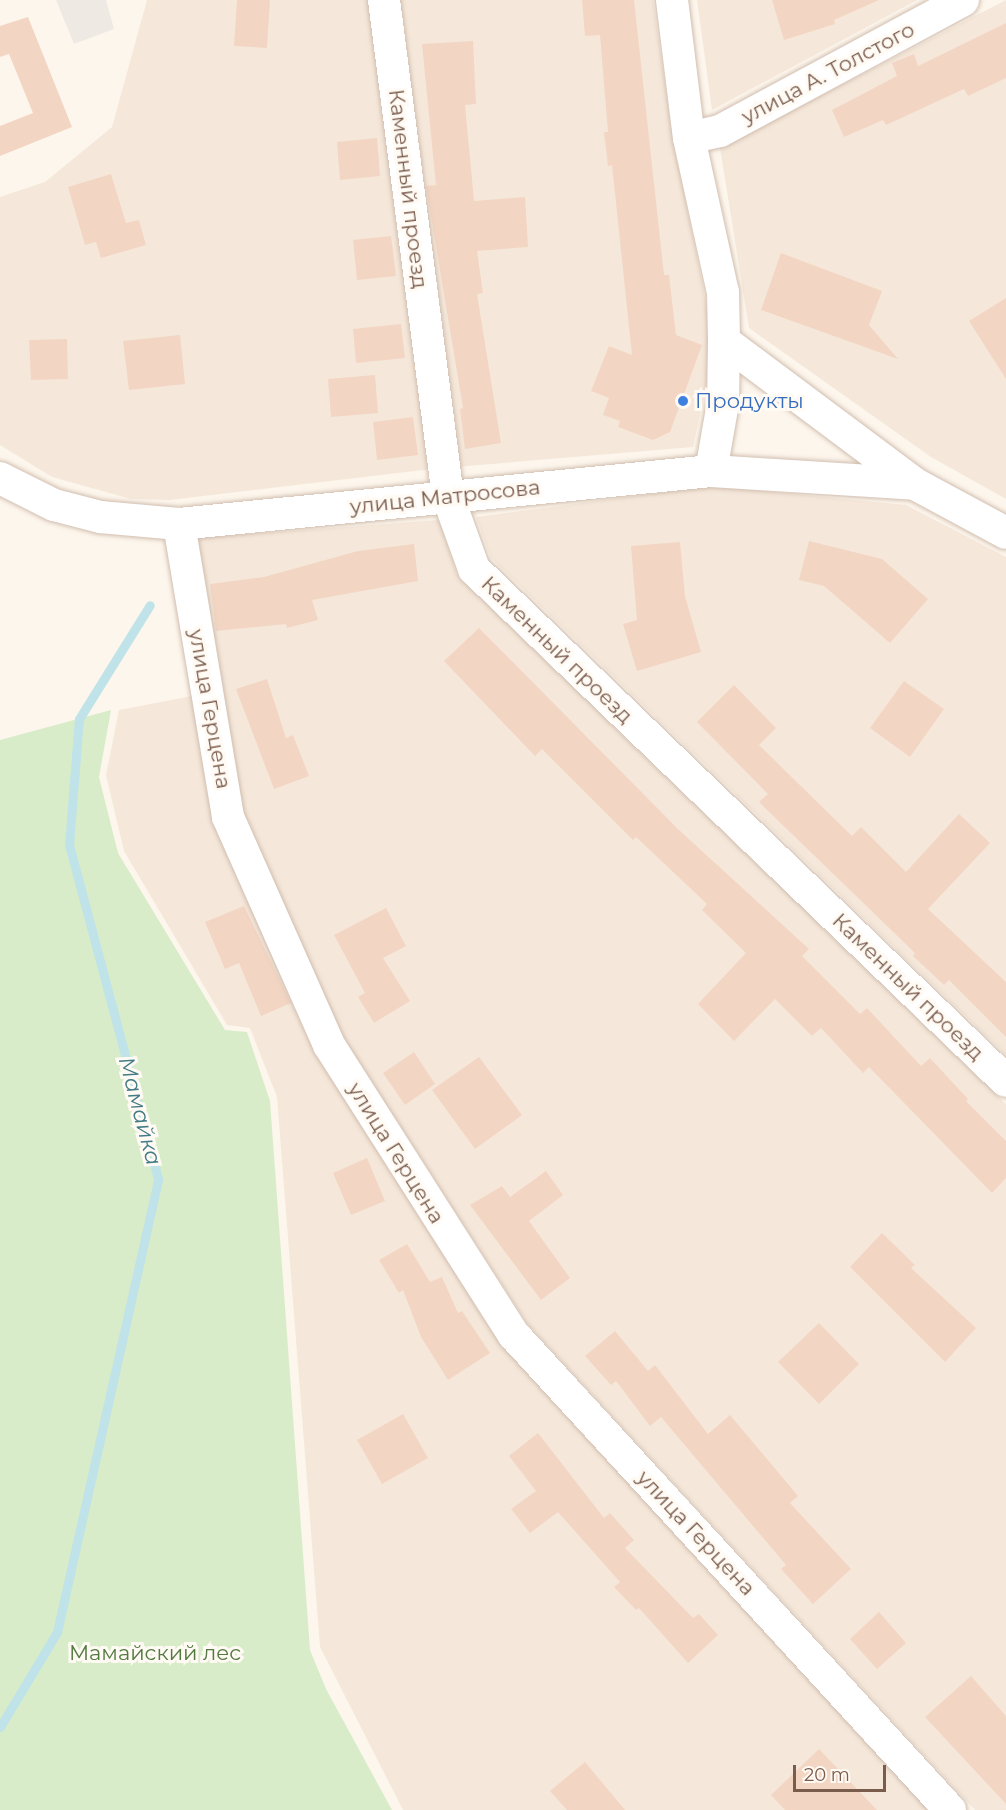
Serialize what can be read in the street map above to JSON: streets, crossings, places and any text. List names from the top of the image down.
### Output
{
  "streets": {
    "street": [
      "улица А. Толстого",
      "Каменный проезд",
      "улица Матросова",
      "улица Герцена"
    ]
  },
  "crossings": [
    ["Каменный проезд", "улица Матросова"],
    ["улица Матросова", "улица Герцена"]
  ],
  "water": ["Мамайка"],
  "parks": ["Мамайский лес"],
  "places": ["Продукты"],
  "scale_bar": "20 m"
}
